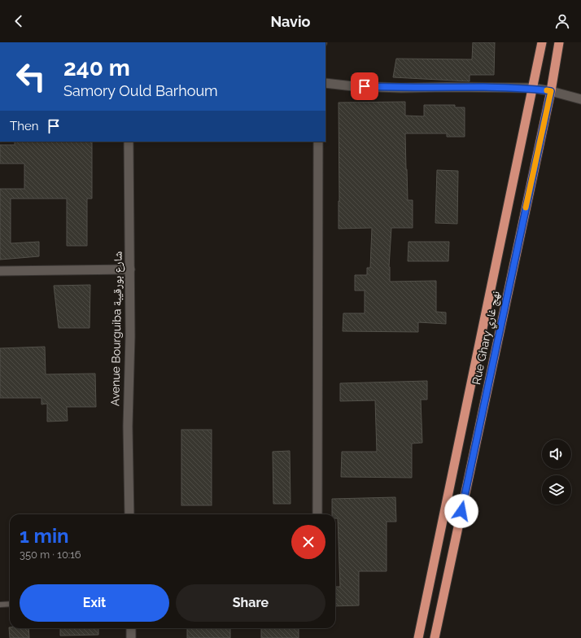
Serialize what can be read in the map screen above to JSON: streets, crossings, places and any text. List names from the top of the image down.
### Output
{
  "streets": {
    "highway": ["Rue Ghary نهج غاري"],
    "street": ["Avenue Bourguiba شارع بورقيبة"]
  },
  "page": {
    "header": "Navio",
    "turn": ["240 m", "Samory Ould Barhoum"],
    "then": "Then",
    "heading": ["1 min", "350 m · 10:16"],
    "buttons": ["Exit", "Share"]
  }
}
